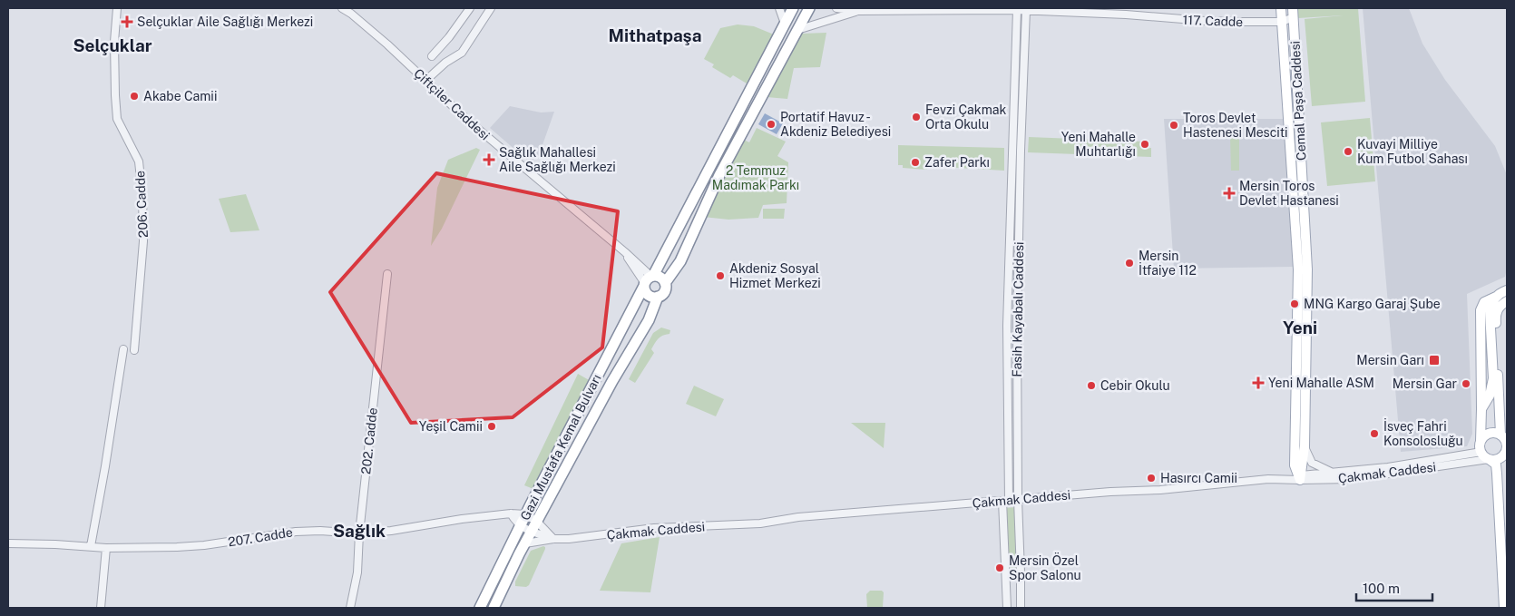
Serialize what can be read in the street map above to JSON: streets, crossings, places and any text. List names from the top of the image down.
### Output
{
  "streets": {
    "highway": ["Gazi Mustafa Kemal Bulvarı"],
    "main road": ["Cemal Paşa Caddesi"],
    "street": [
      "117. Cadde",
      "Çiftçiler Caddesi",
      "206. Cadde",
      "Fasih Kayabalı Caddesi",
      "202. Cadde",
      "Çakmak Caddesi",
      "207. Cadde"
    ]
  },
  "crossings": [
    ["117. Cadde", "Cemal Paşa Caddesi"],
    ["117. Cadde", "Fasih Kayabalı Caddesi"],
    ["Cemal Paşa Caddesi", "Çakmak Caddesi"],
    ["Çiftçiler Caddesi", "Gazi Mustafa Kemal Bulvarı"],
    ["Fasih Kayabalı Caddesi", "Çakmak Caddesi"],
    ["202. Cadde", "207. Cadde"],
    ["Gazi Mustafa Kemal Bulvarı", "207. Cadde"]
  ],
  "districts": [
    "Mithatpaşa",
    "Selçuklar",
    "Yeni",
    "Sağlık"
  ],
  "parks": ["2 Temmuz Madımak Parkı"],
  "places": {
    "health": [
      "Selçuklar Aile Sağlığı Merkezi",
      "Sağlık Mahallesi Aile Sağlığı Merkezi",
      "Mersin Toros Devlet Hastanesi",
      "Yeni Mahalle ASM"
    ],
    "other": [
      "Akabe Camii",
      "Fevzi Çakmak Orta Okulu",
      "Portatif Havuz - Akdeniz Belediyesi",
      "Toros Devlet Hastenesi Mesciti",
      "Yeni Mahalle Muhtarlığı",
      "Kuvayi Milliye Kum Futbol Sahası",
      "Zafer Parkı",
      "Mersin İtfaiye 112",
      "Akdeniz Sosyal Hizmet Merkezi",
      "MNG Kargo Garaj Şube",
      "Mersin Gar",
      "Cebir Okulu",
      "Yeşil Camii",
      "İsveç Fahri Konsolosluğu",
      "Hasırcı Camii",
      "Mersin Özel Spor Salonu"
    ],
    "transit": ["Mersin Garı"]
  },
  "scale_bar": "100 m"
}
